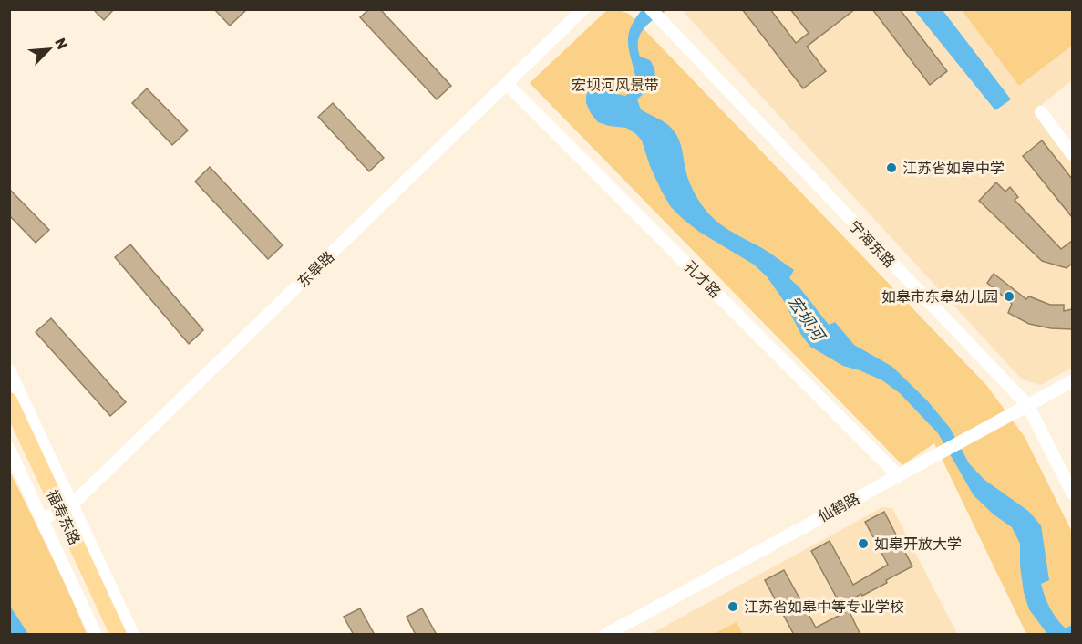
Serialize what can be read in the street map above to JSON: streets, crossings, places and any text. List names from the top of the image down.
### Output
{
  "streets": {
    "main road": ["福寿东路"],
    "street": [
      "宁海东路",
      "东皋路",
      "孔才路",
      "仙鹤路"
    ]
  },
  "crossings": [
    ["宁海东路", "仙鹤路"],
    ["东皋路", "孔才路"],
    ["东皋路", "福寿东路"],
    ["孔才路", "仙鹤路"]
  ],
  "water": ["宏坝河"],
  "parks": ["宏坝河风景带"],
  "places": [
    "江苏省如皋中学",
    "如皋市东皋幼儿园",
    "如皋开放大学",
    "江苏省如皋中等专业学校"
  ],
  "north": "top right"
}
